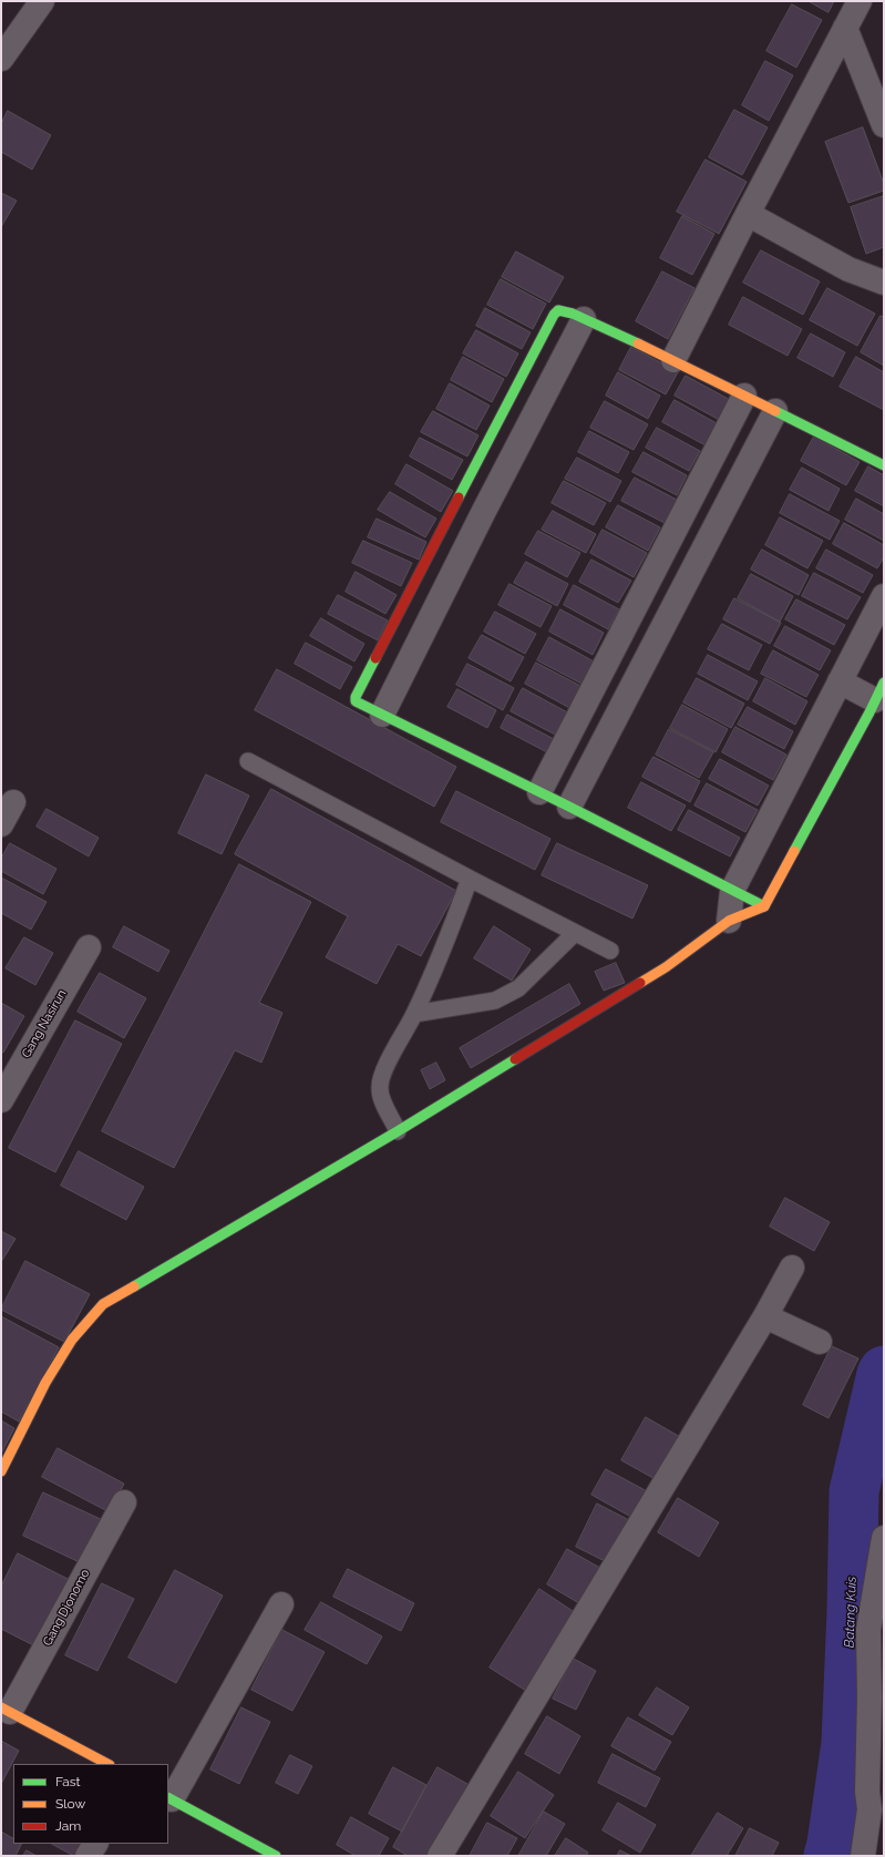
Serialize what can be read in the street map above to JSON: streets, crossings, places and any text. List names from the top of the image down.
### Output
{
  "streets": {
    "street": ["Gang Nasirun", "Gang Djonomo"]
  },
  "water": ["Batang Kuis"],
  "legend": ["Fast", "Slow", "Jam"]
}
